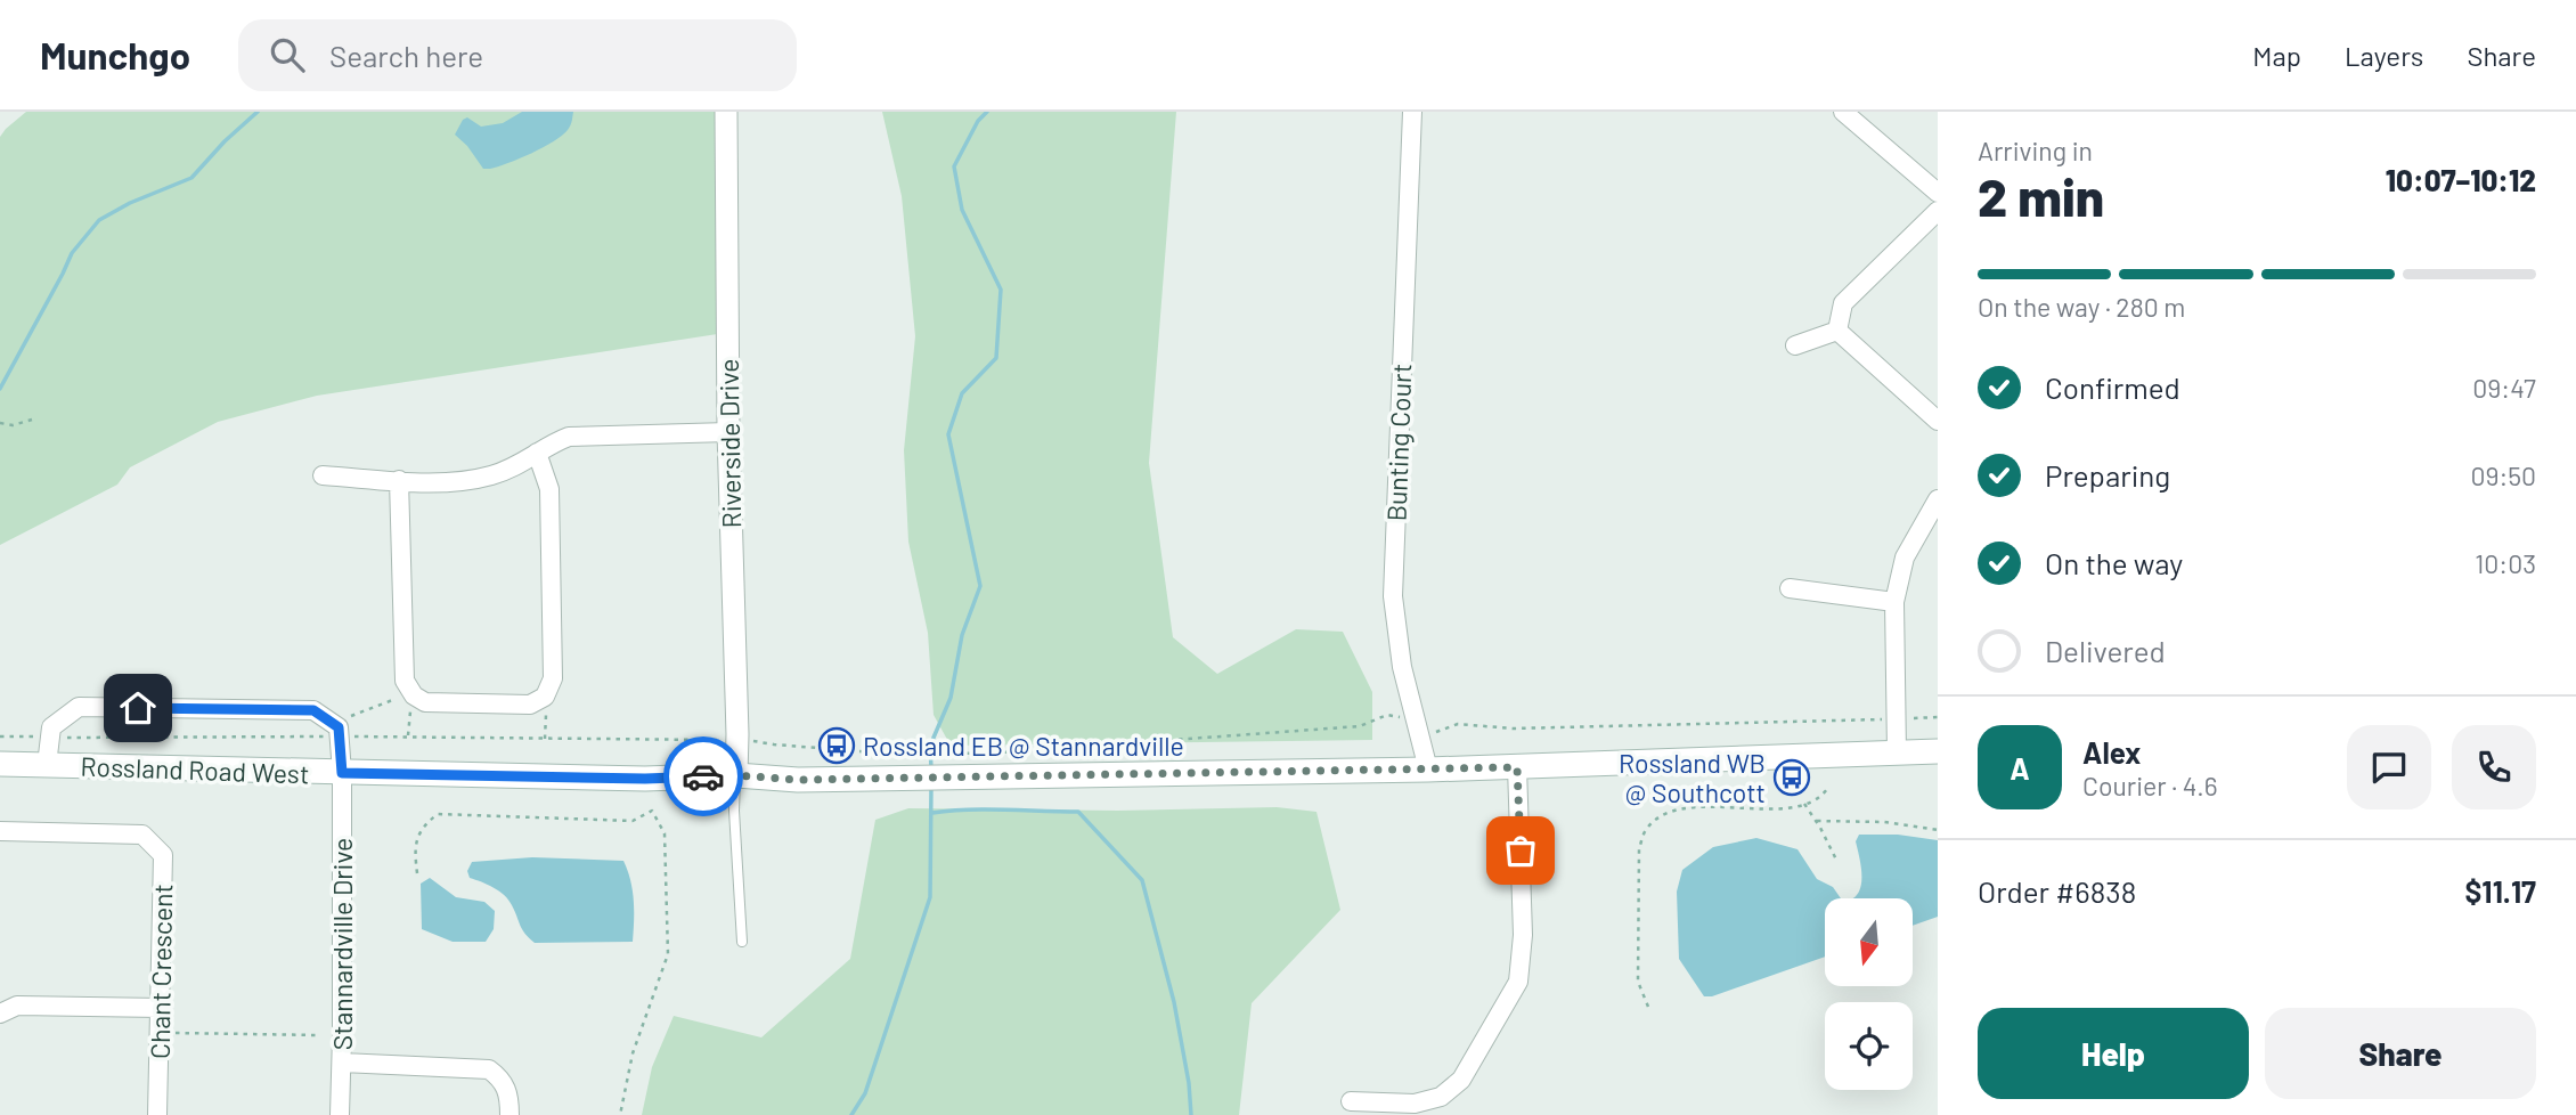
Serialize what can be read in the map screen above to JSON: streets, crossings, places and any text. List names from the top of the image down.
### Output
{
  "streets": {
    "main road": ["Rossland Road West"],
    "street": [
      "Bunting Court",
      "Riverside Drive",
      "Stannardville Drive",
      "Chant Crescent"
    ]
  },
  "crossings": [
    ["Bunting Court", "Rossland Road West"],
    ["Riverside Drive", "Rossland Road West"],
    ["Rossland Road West", "Stannardville Drive"]
  ],
  "places": {
    "bus stop": ["Rossland EB @ Stannardville", "Rossland WB @ Southcott"]
  },
  "north": "bottom",
  "page": {
    "header": "Munchgo",
    "search": "Search here",
    "nav": ["Map", "Layers", "Share"],
    "heading": ["2 min", "Arriving in", "10:07–10:12"],
    "panel": [
      "Alex",
      "Courier · 4.6",
      "Order #6838",
      "$11.17"
    ],
    "bar": "On the way · 280 m",
    "list": [
      ["Confirmed", "09:47"],
      ["Preparing", "09:50"],
      ["On the way", "10:03"],
      "Delivered"
    ],
    "round": "A",
    "buttons": ["Help", "Share"]
  }
}
